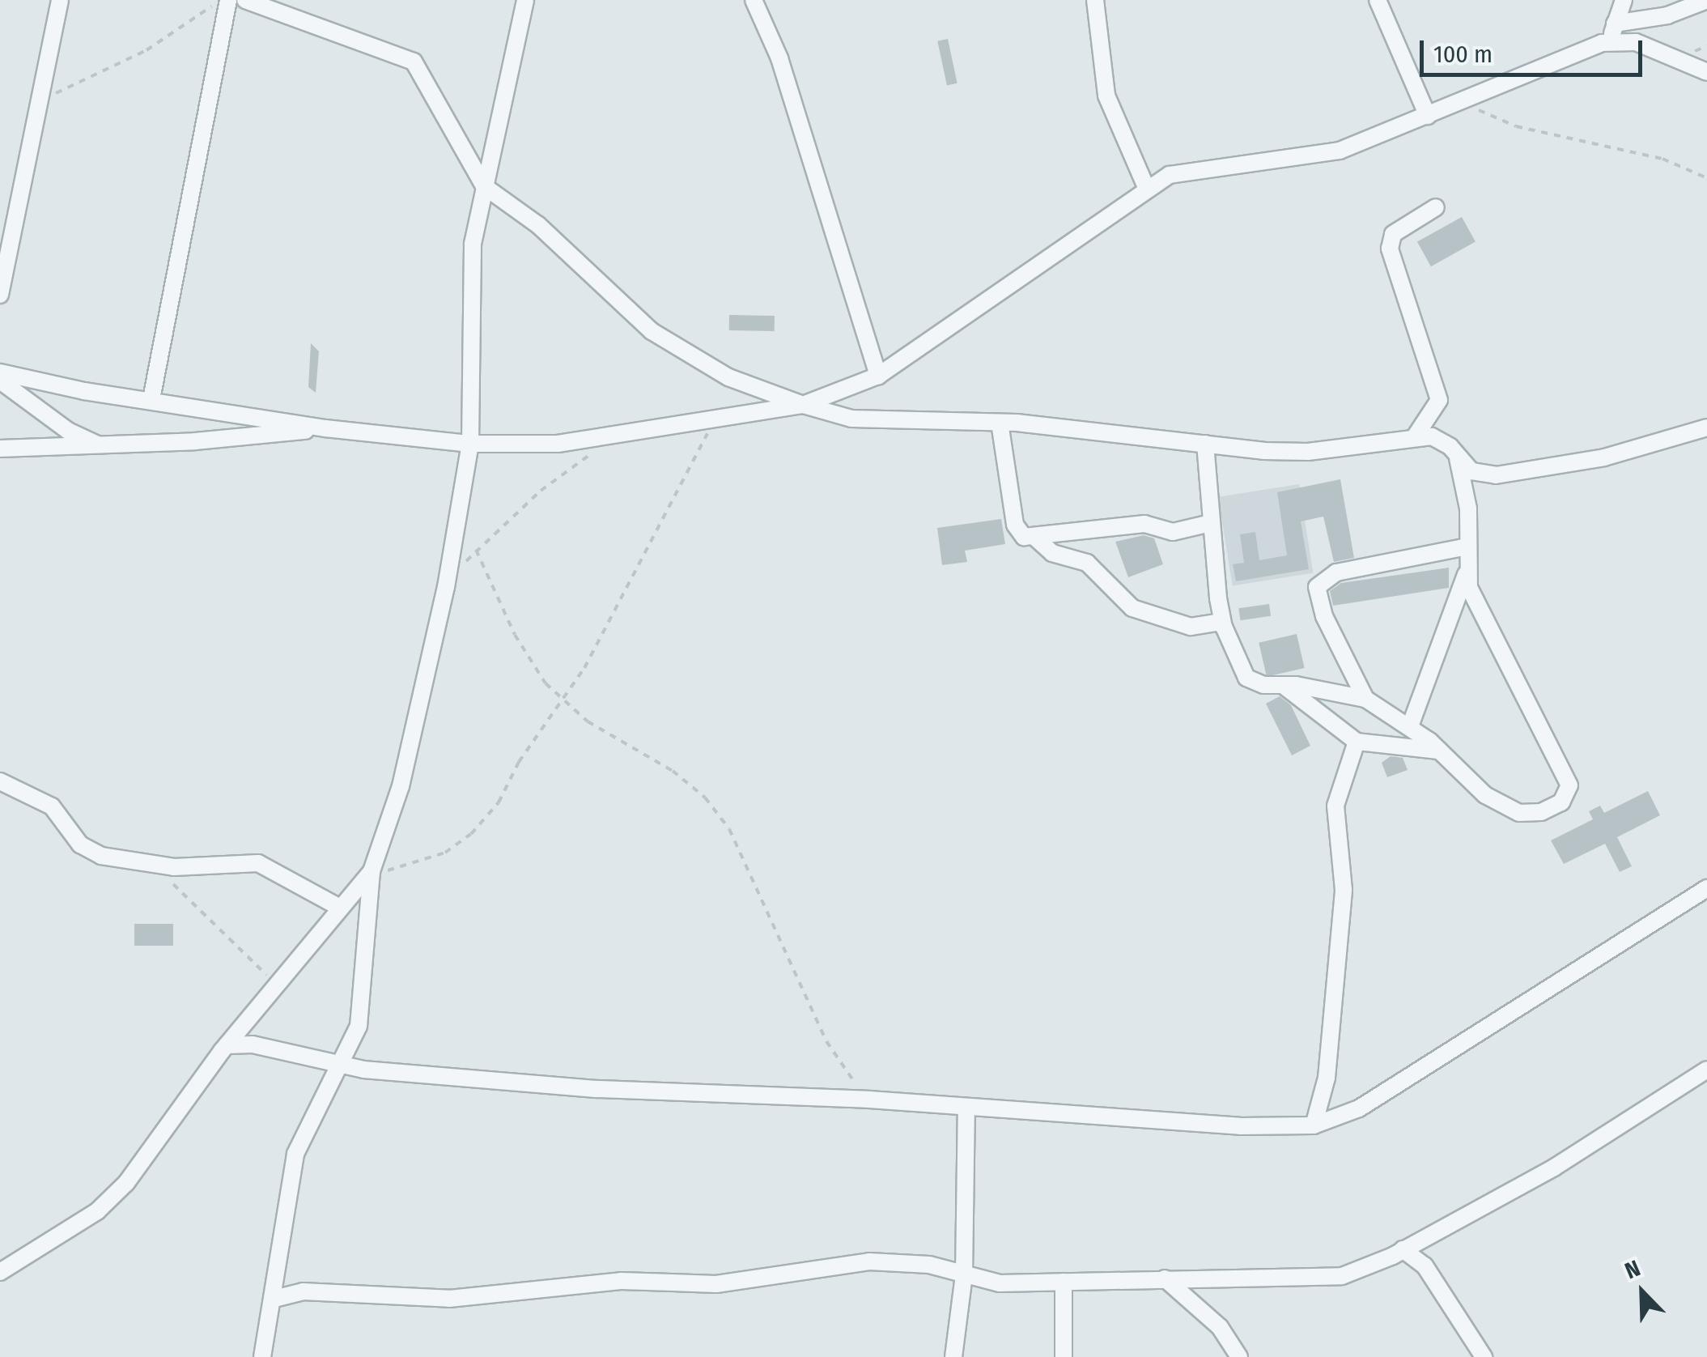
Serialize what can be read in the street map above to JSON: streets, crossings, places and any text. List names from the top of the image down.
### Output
{
  "scale_bar": "100 m",
  "north": "top left"
}
